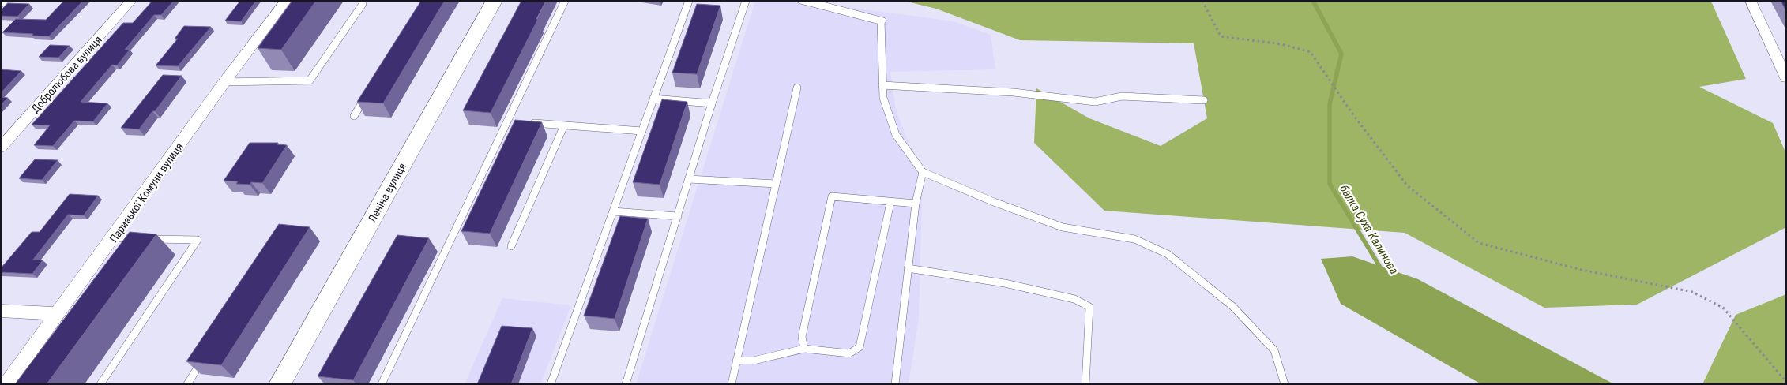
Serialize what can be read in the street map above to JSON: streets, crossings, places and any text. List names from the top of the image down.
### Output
{
  "streets": {
    "main road": ["Леніна вулиця"],
    "street": ["Добролюбова вулиця", "Паризької Комуни вулиця"]
  },
  "water": ["балка Суха Калинова"]
}
